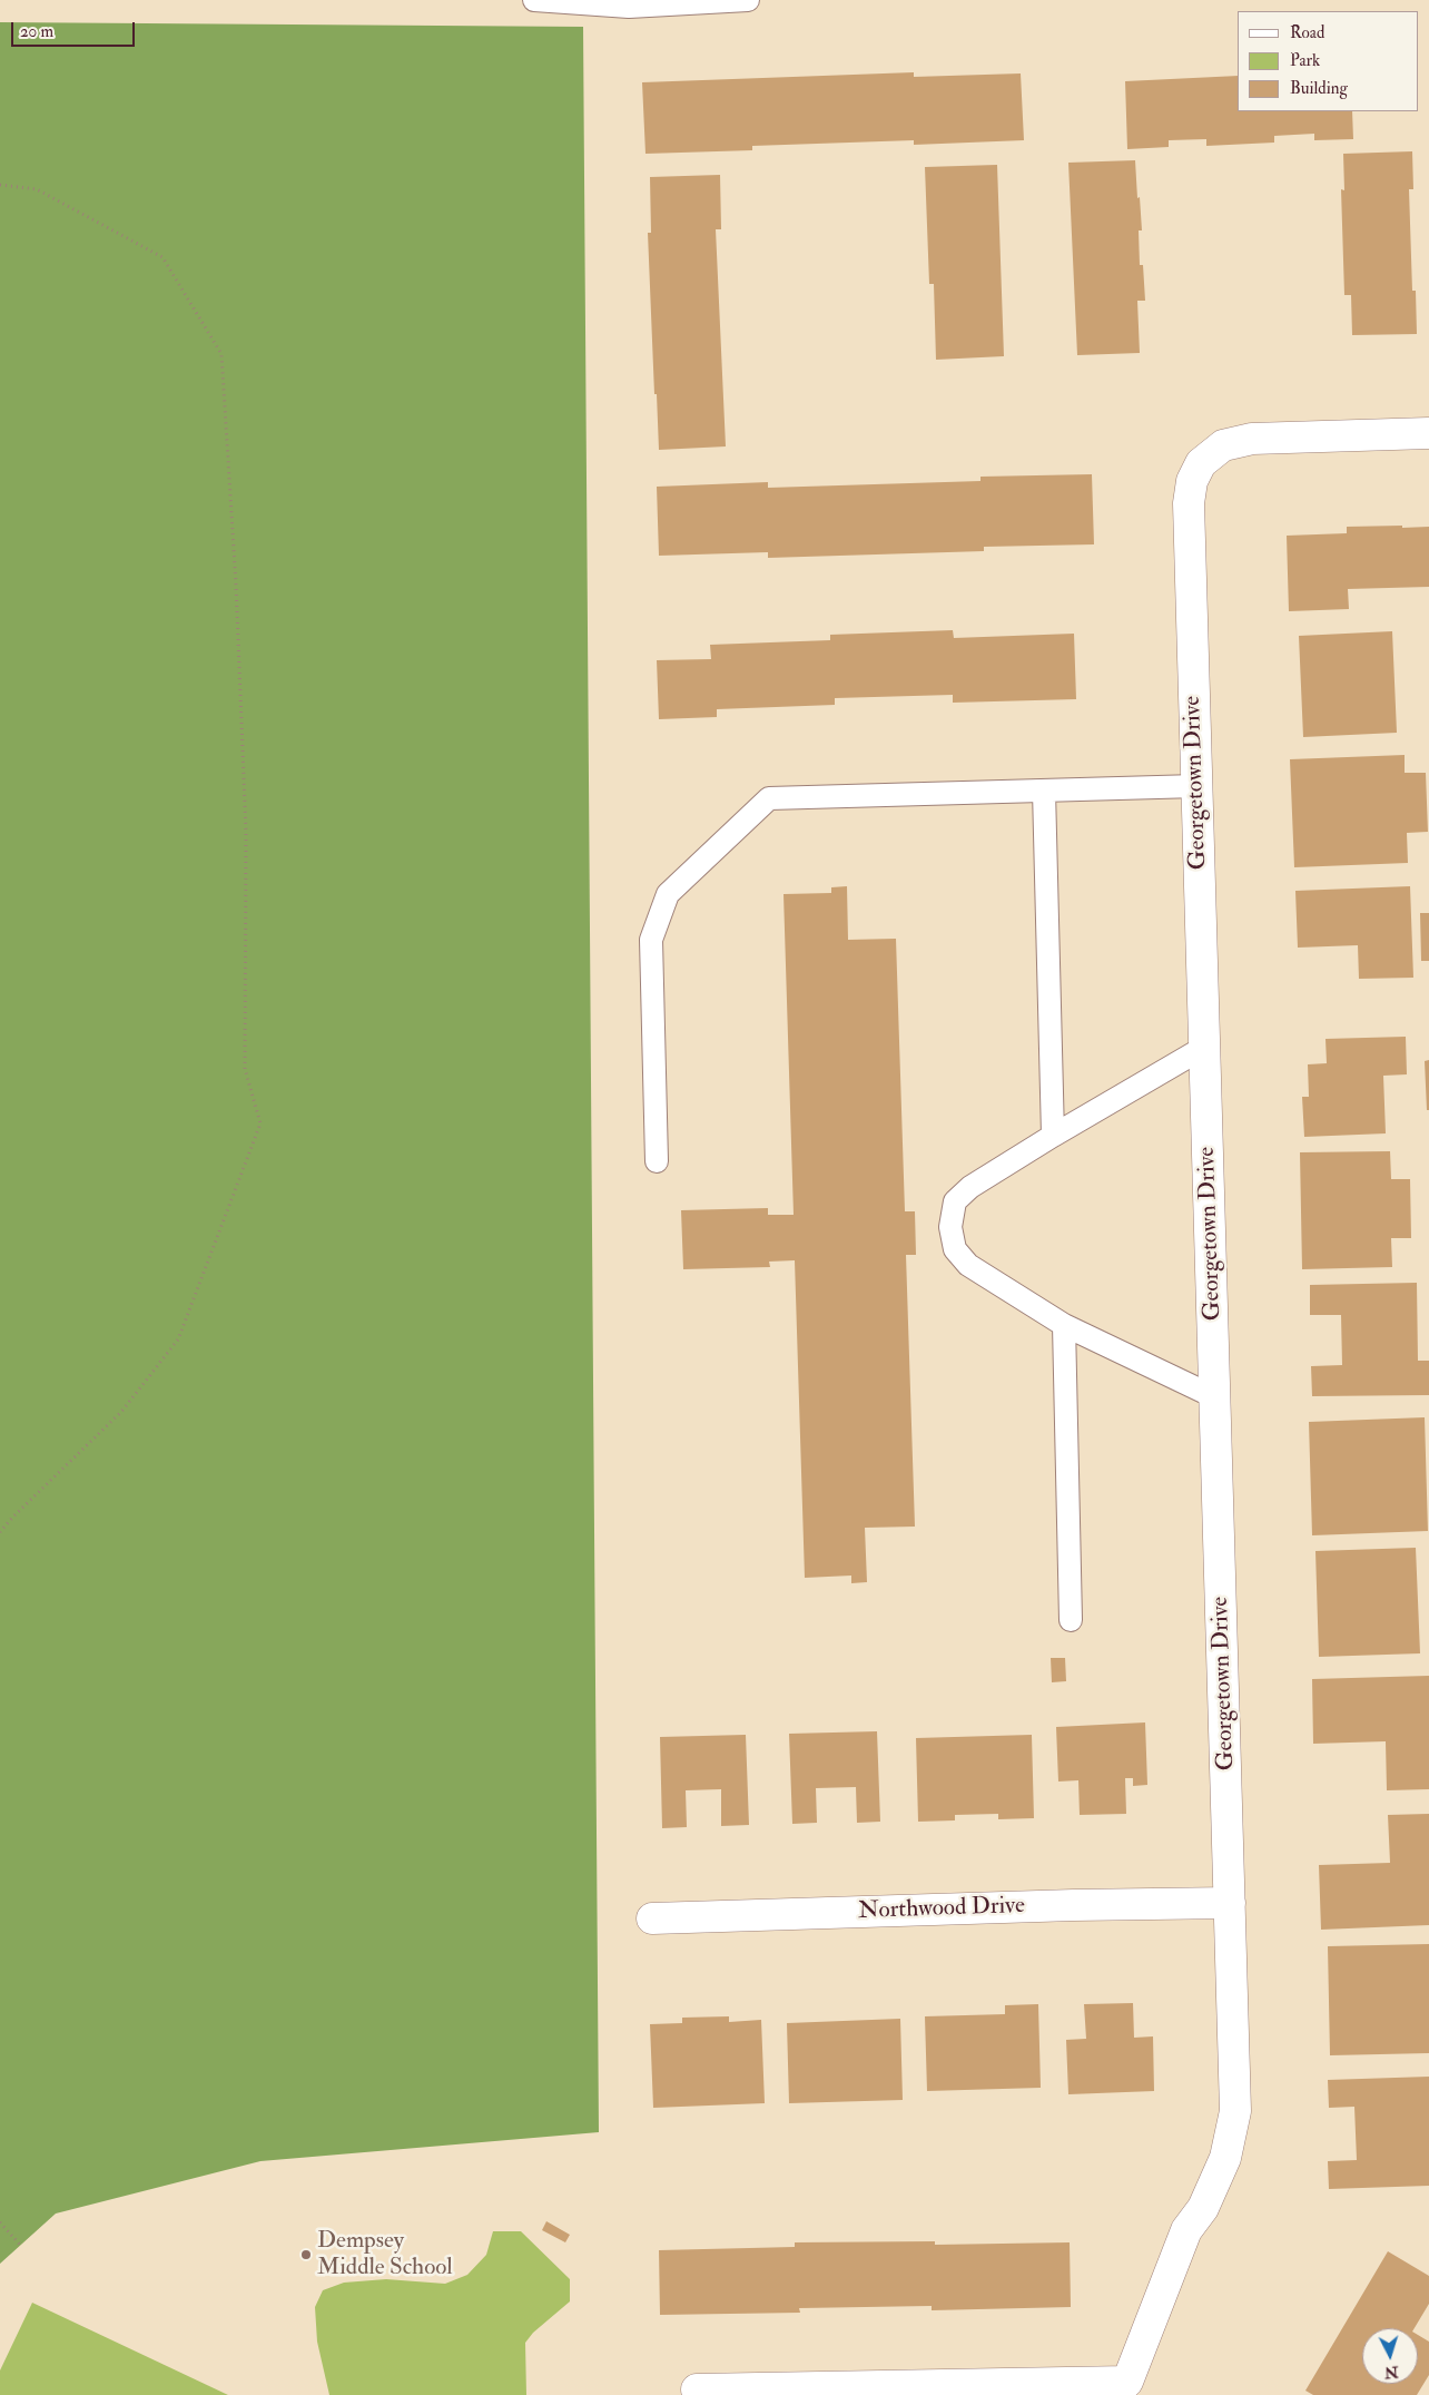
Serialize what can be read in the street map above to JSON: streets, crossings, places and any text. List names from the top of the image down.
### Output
{
  "streets": {
    "street": ["Georgetown Drive", "Northwood Drive"]
  },
  "crossings": [
    ["Georgetown Drive", "Northwood Drive"]
  ],
  "places": ["Dempsey Middle School"],
  "legend": ["Road", "Park", "Building"],
  "scale_bar": "20 m",
  "north": "bottom"
}
